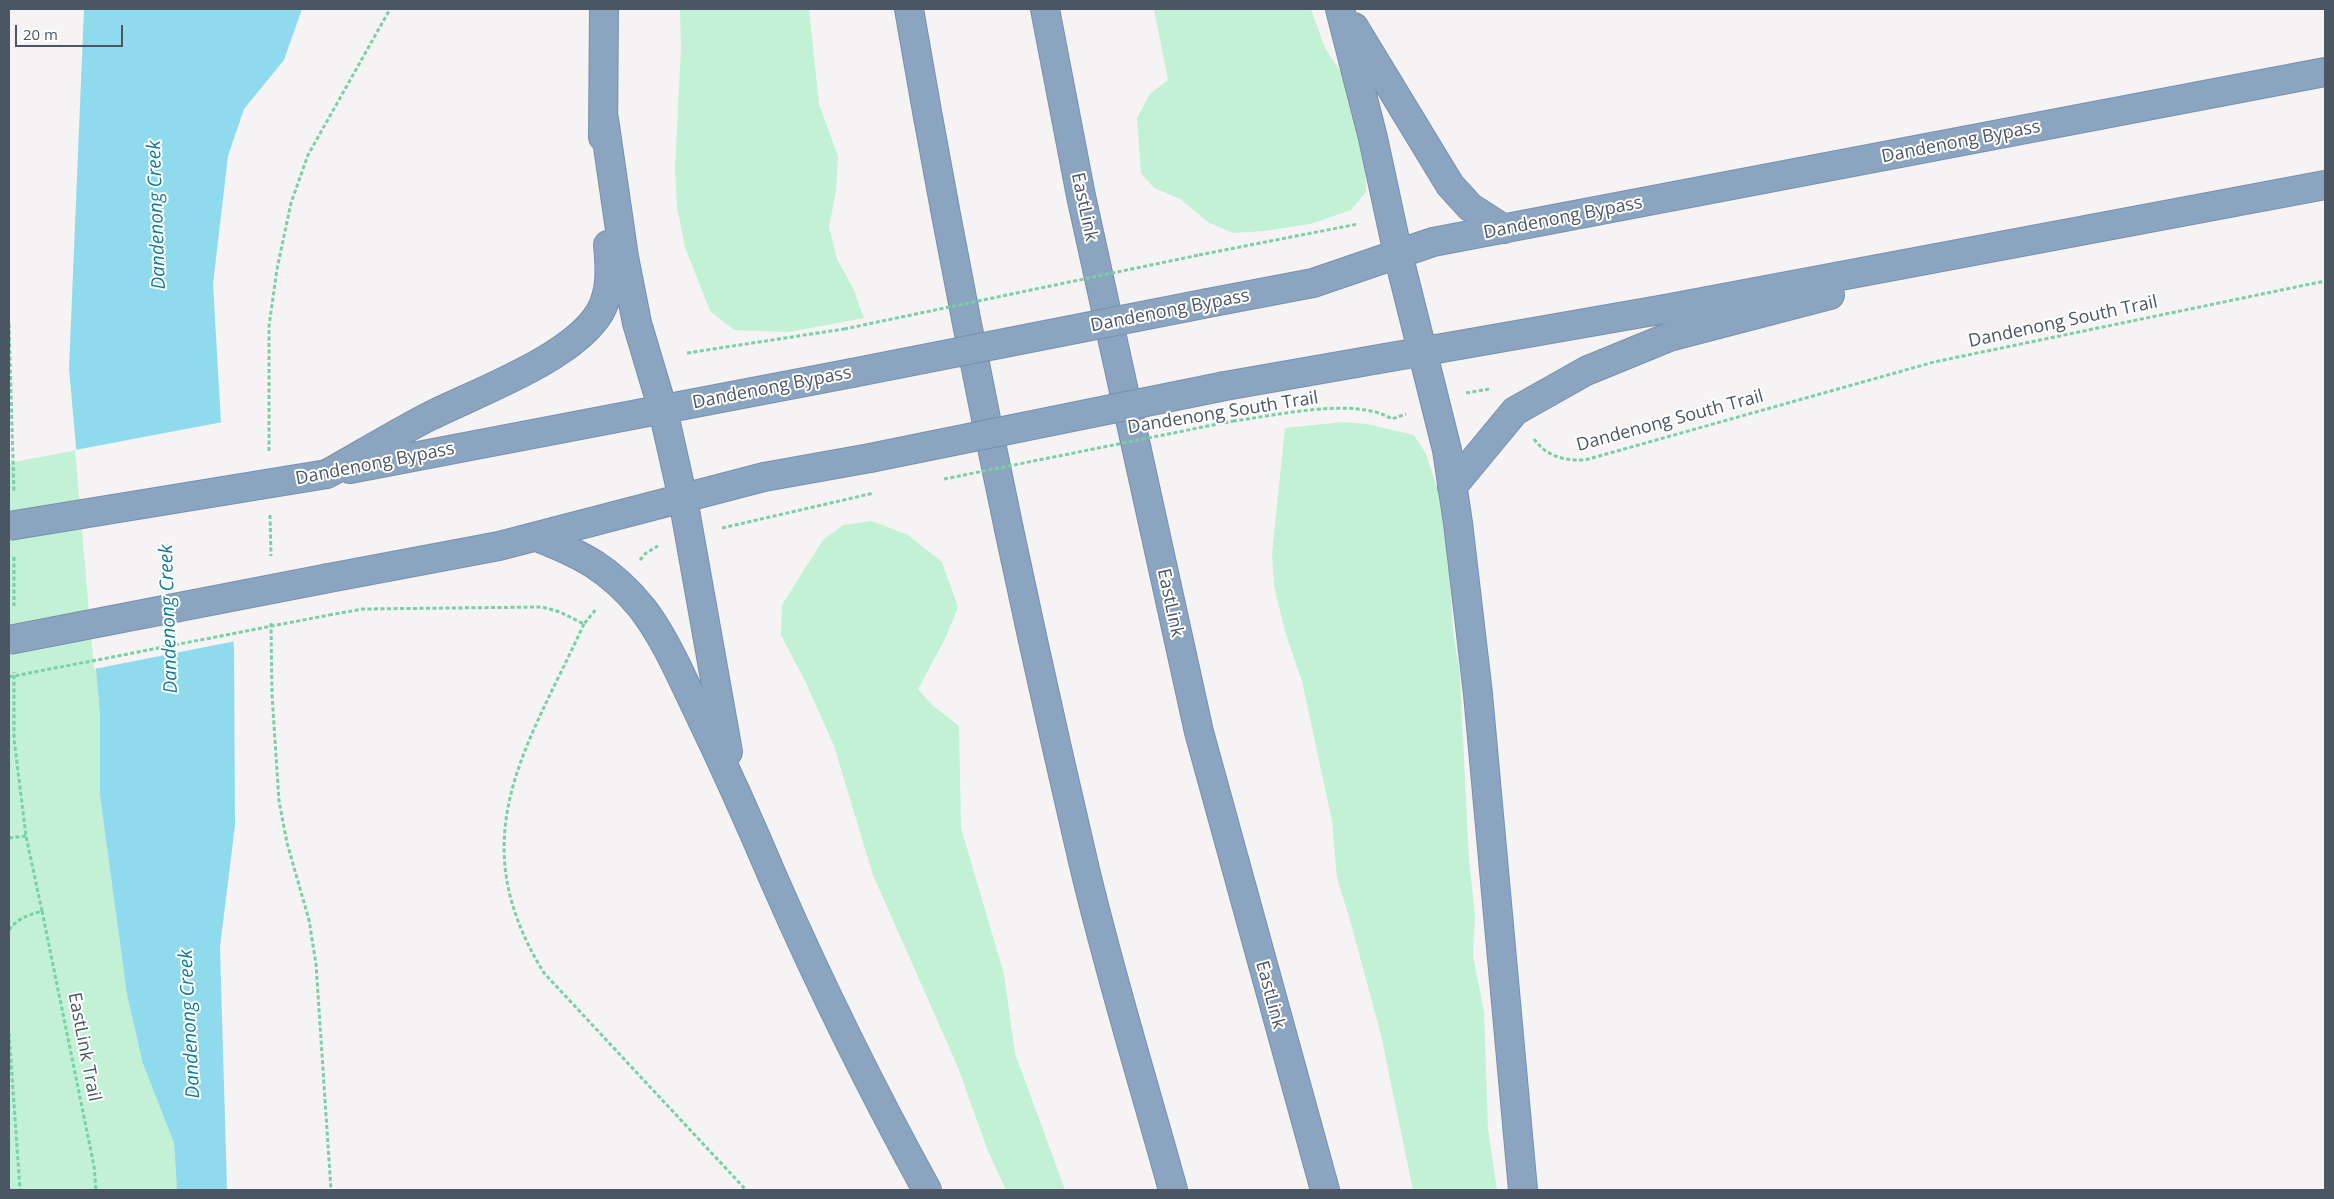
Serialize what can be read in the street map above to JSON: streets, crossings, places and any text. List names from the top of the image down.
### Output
{
  "streets": {
    "highway": ["Dandenong Bypass", "EastLink"],
    "path": ["Dandenong South Trail", "EastLink Trail"]
  },
  "water": ["Dandenong Creek"],
  "scale_bar": "20 m"
}
